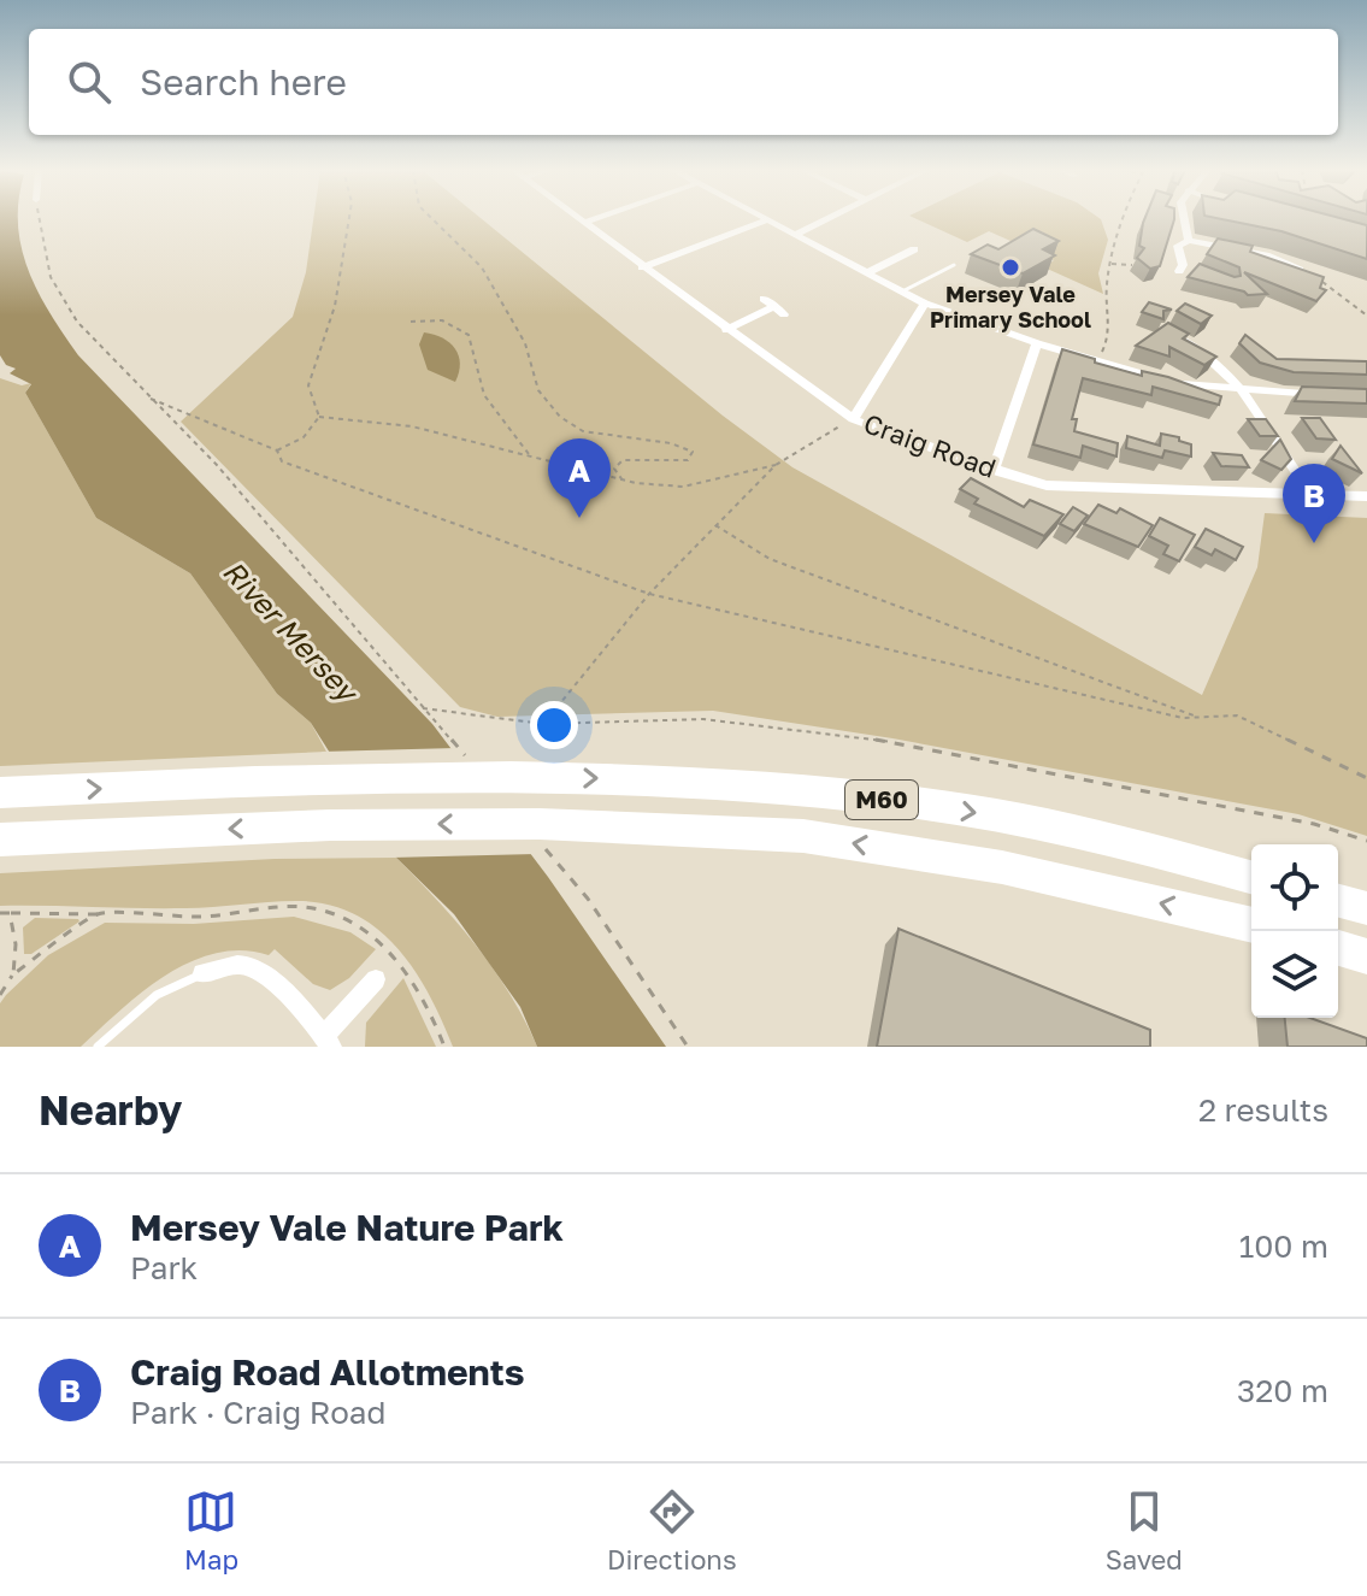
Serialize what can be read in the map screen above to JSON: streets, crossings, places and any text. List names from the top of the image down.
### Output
{
  "streets": {
    "highway": ["M60"],
    "street": ["Craig Road"]
  },
  "water": ["River Mersey"],
  "places": ["Mersey Vale Primary School"],
  "page": {
    "search": "Search here",
    "pins": ["A", "B"],
    "heading": ["Nearby", "2 results"],
    "list": [
      {
        "mark": "A",
        "name": "Mersey Vale Nature Park",
        "note": "Park",
        "value": "100 m"
      },
      {
        "mark": "B",
        "name": "Craig Road Allotments",
        "note": "Park · Craig Road",
        "value": "320 m"
      }
    ],
    "nav": ["Map", "Directions", "Saved"]
  }
}
